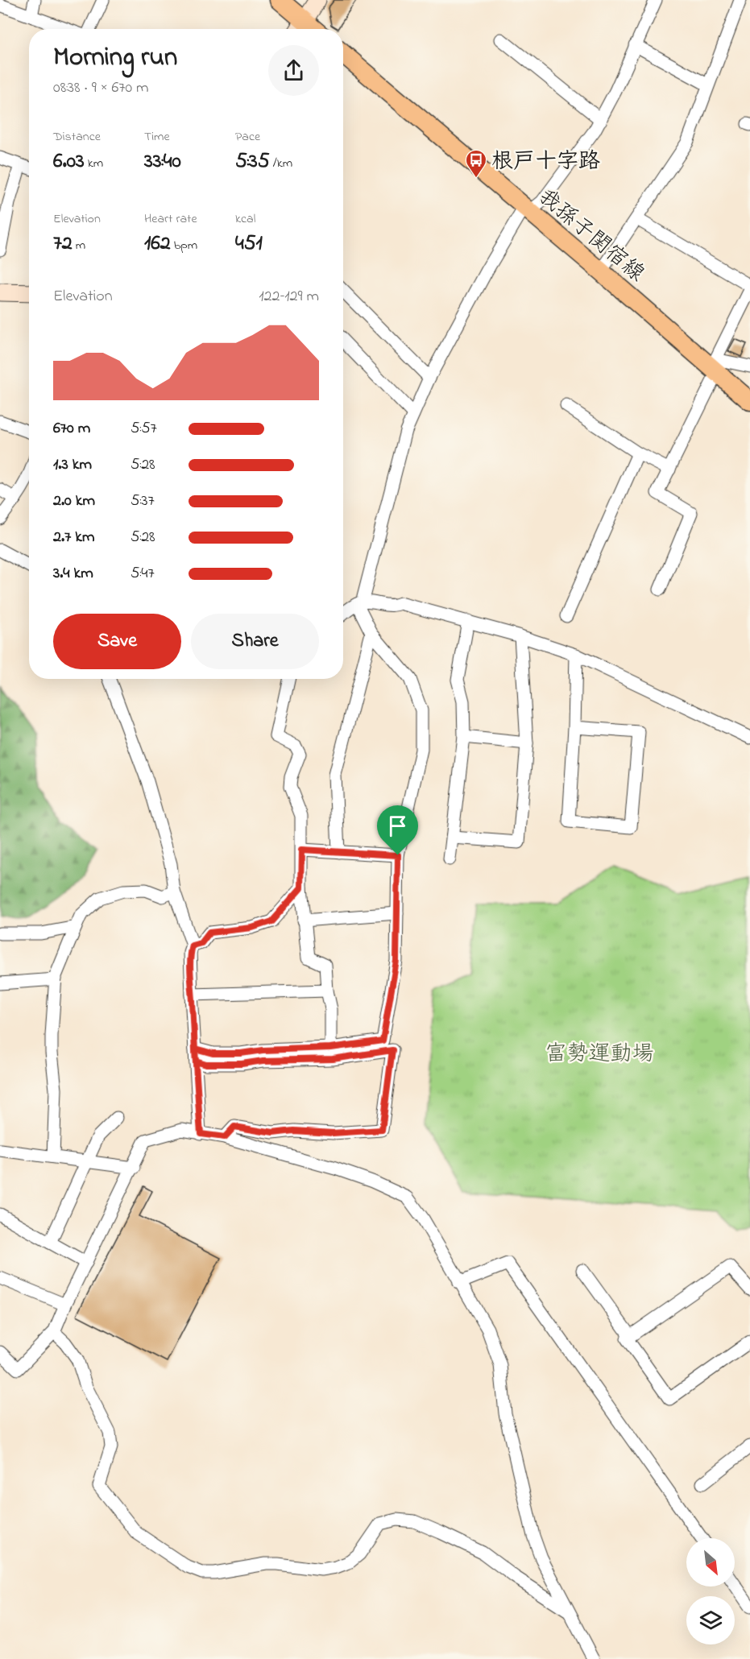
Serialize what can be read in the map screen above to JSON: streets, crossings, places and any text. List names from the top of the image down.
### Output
{
  "streets": {
    "main road": ["我孫子関宿線"]
  },
  "parks": ["富勢運動場"],
  "places": {
    "bus stop": ["根戸十字路"]
  },
  "north": "bottom right",
  "page": {
    "heading": ["Morning run", "08:38 · 9 × 670 m"],
    "stats": [
      ["Distance", "6.03 km"],
      ["Time", "33:40"],
      ["Pace", "5:35 /km"],
      ["Elevation", "72 m"],
      ["Heart rate", "162 bpm"],
      ["kcal", "451"]
    ],
    "chart": ["Elevation", "122–129 m"],
    "list": [
      {
        "name": "670 m",
        "note": "5:57"
      },
      {
        "name": "1.3 km",
        "note": "5:28"
      },
      {
        "name": "2.0 km",
        "note": "5:37"
      },
      {
        "name": "2.7 km",
        "note": "5:28"
      },
      {
        "name": "3.4 km",
        "note": "5:47"
      }
    ],
    "buttons": ["Save", "Share"]
  }
}
